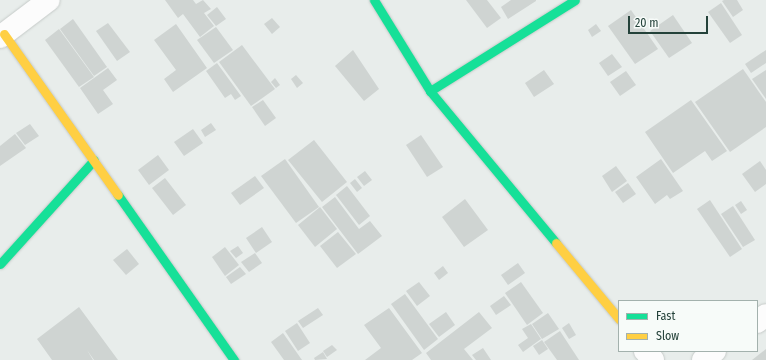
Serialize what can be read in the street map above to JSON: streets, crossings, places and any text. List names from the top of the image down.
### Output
{
  "legend": ["Fast", "Slow"],
  "scale_bar": "20 m"
}
